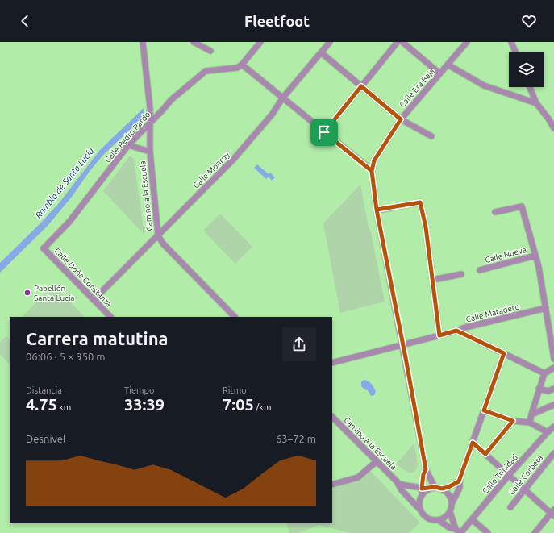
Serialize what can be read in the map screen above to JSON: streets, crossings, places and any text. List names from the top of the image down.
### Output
{
  "streets": {
    "street": [
      "Calle Era Baja",
      "Calle Pedro Pardo",
      "Calle Monroy",
      "Camino a la Escuela",
      "Calle Nueva",
      "Calle Doña Constanza",
      "Calle Matadero",
      "Calle Trinidad",
      "Calle Corbeta"
    ]
  },
  "crossings": [
    ["Calle Era Baja", "Camino a la Escuela"],
    ["Calle Era Baja", "Calle Matadero"],
    ["Calle Pedro Pardo", "Camino a la Escuela"],
    ["Calle Pedro Pardo", "Calle Doña Constanza"],
    ["Calle Monroy", "Camino a la Escuela"],
    ["Calle Monroy", "Calle Doña Constanza"]
  ],
  "water": ["Rambla de Santa Lucía"],
  "places": ["Pabellón Santa Lucía"],
  "page": {
    "header": "Fleetfoot",
    "heading": ["Carrera matutina", "06:06 · 5 × 950 m"],
    "stats": [
      ["Distancia", "4.75 km"],
      ["Tiempo", "33:39"],
      ["Ritmo", "7:05 /km"]
    ],
    "chart": ["Desnivel", "63–72 m"]
  }
}
